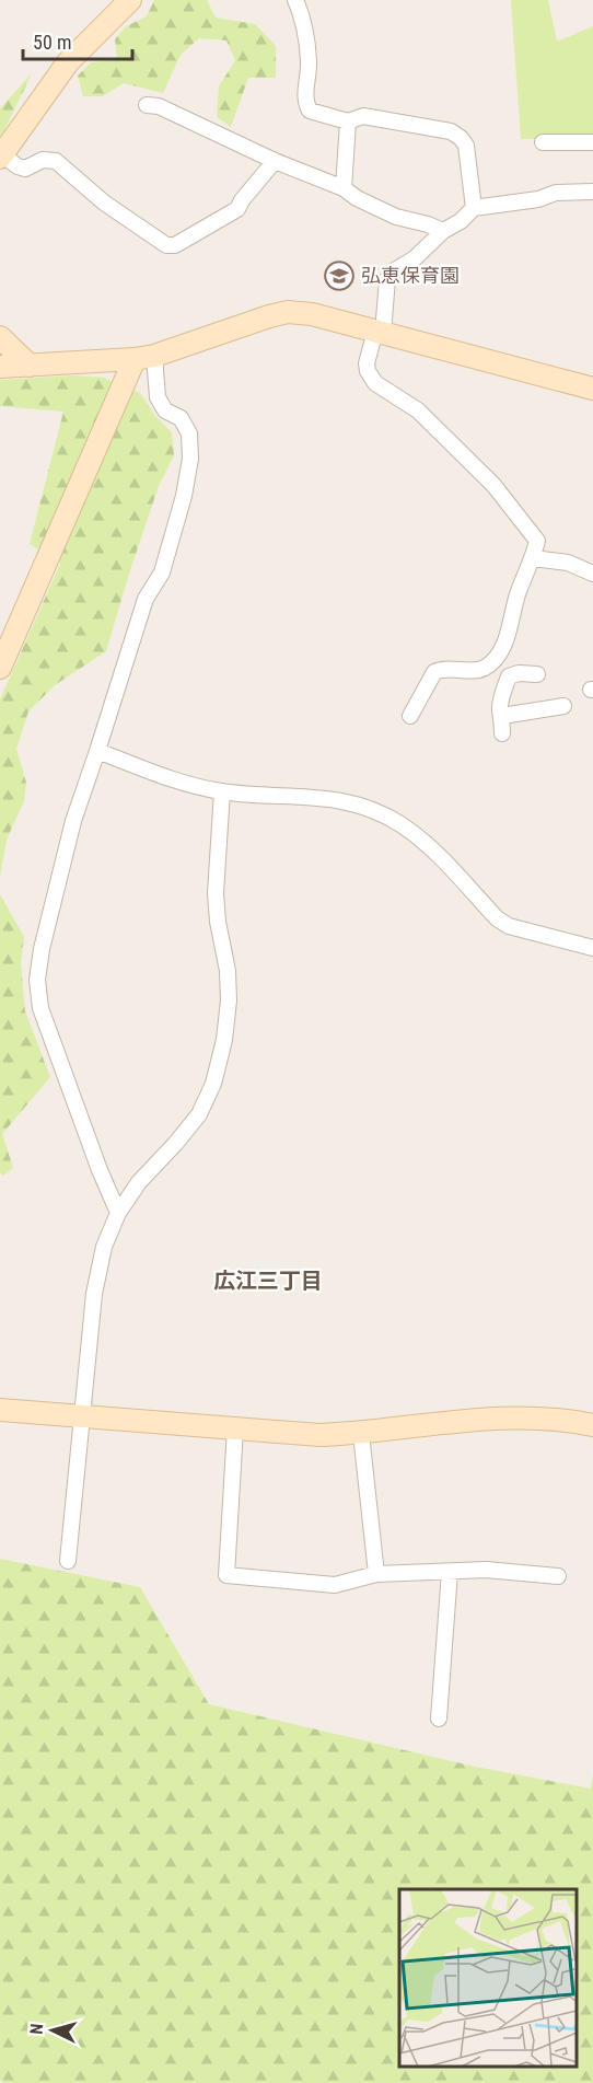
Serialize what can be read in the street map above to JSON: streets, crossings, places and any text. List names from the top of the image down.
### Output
{
  "districts": ["広江三丁目"],
  "places": {
    "school or university": ["弘恵保育園"]
  },
  "scale_bar": "50 m",
  "north": "left"
}
